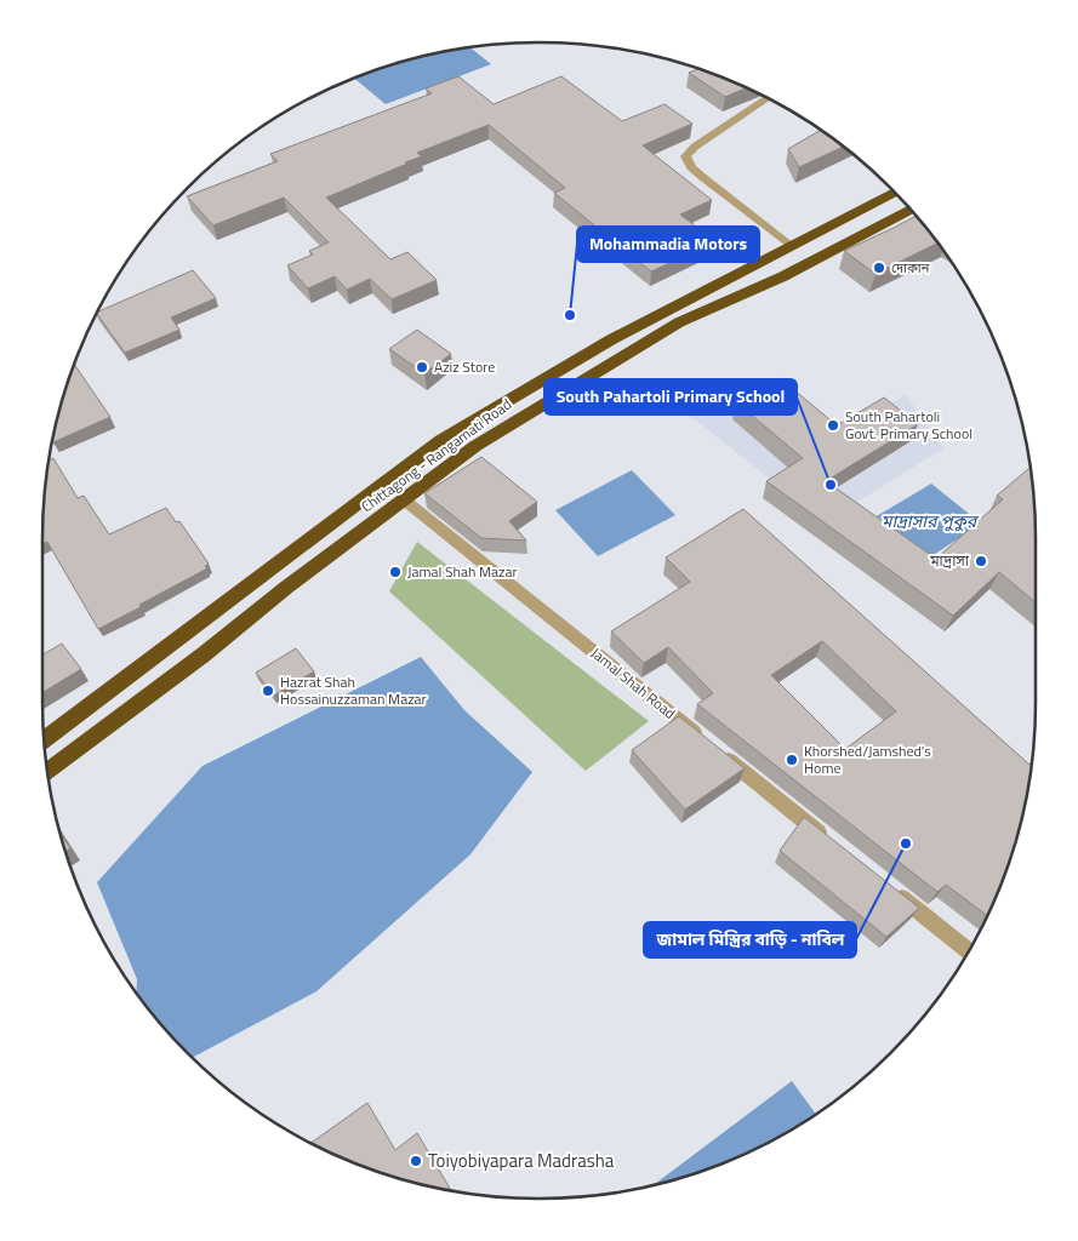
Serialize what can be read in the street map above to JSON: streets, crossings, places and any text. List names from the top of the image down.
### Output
{
  "streets": {
    "highway": ["Chittagong - Rangamati Road"],
    "street": ["Jamal Shah Road"]
  },
  "crossings": [
    ["Chittagong - Rangamati Road", "Jamal Shah Road"]
  ],
  "water": ["মাদ্রাসার পুকুর"],
  "places": [
    "দোকান",
    "Mohammadia Motors",
    "Aziz Store",
    "South Pahartoli Govt. Primary School",
    "South Pahartoli Primary School",
    "মাদ্রাসা",
    "Jamal Shah Mazar",
    "Hazrat Shah Hossainuzzaman Mazar",
    "Khorshed/Jamshed's Home",
    "জামাল মিস্ত্রির বাড়ি - নাবিল",
    "Toiyobiyapara Madrasha"
  ]
}
